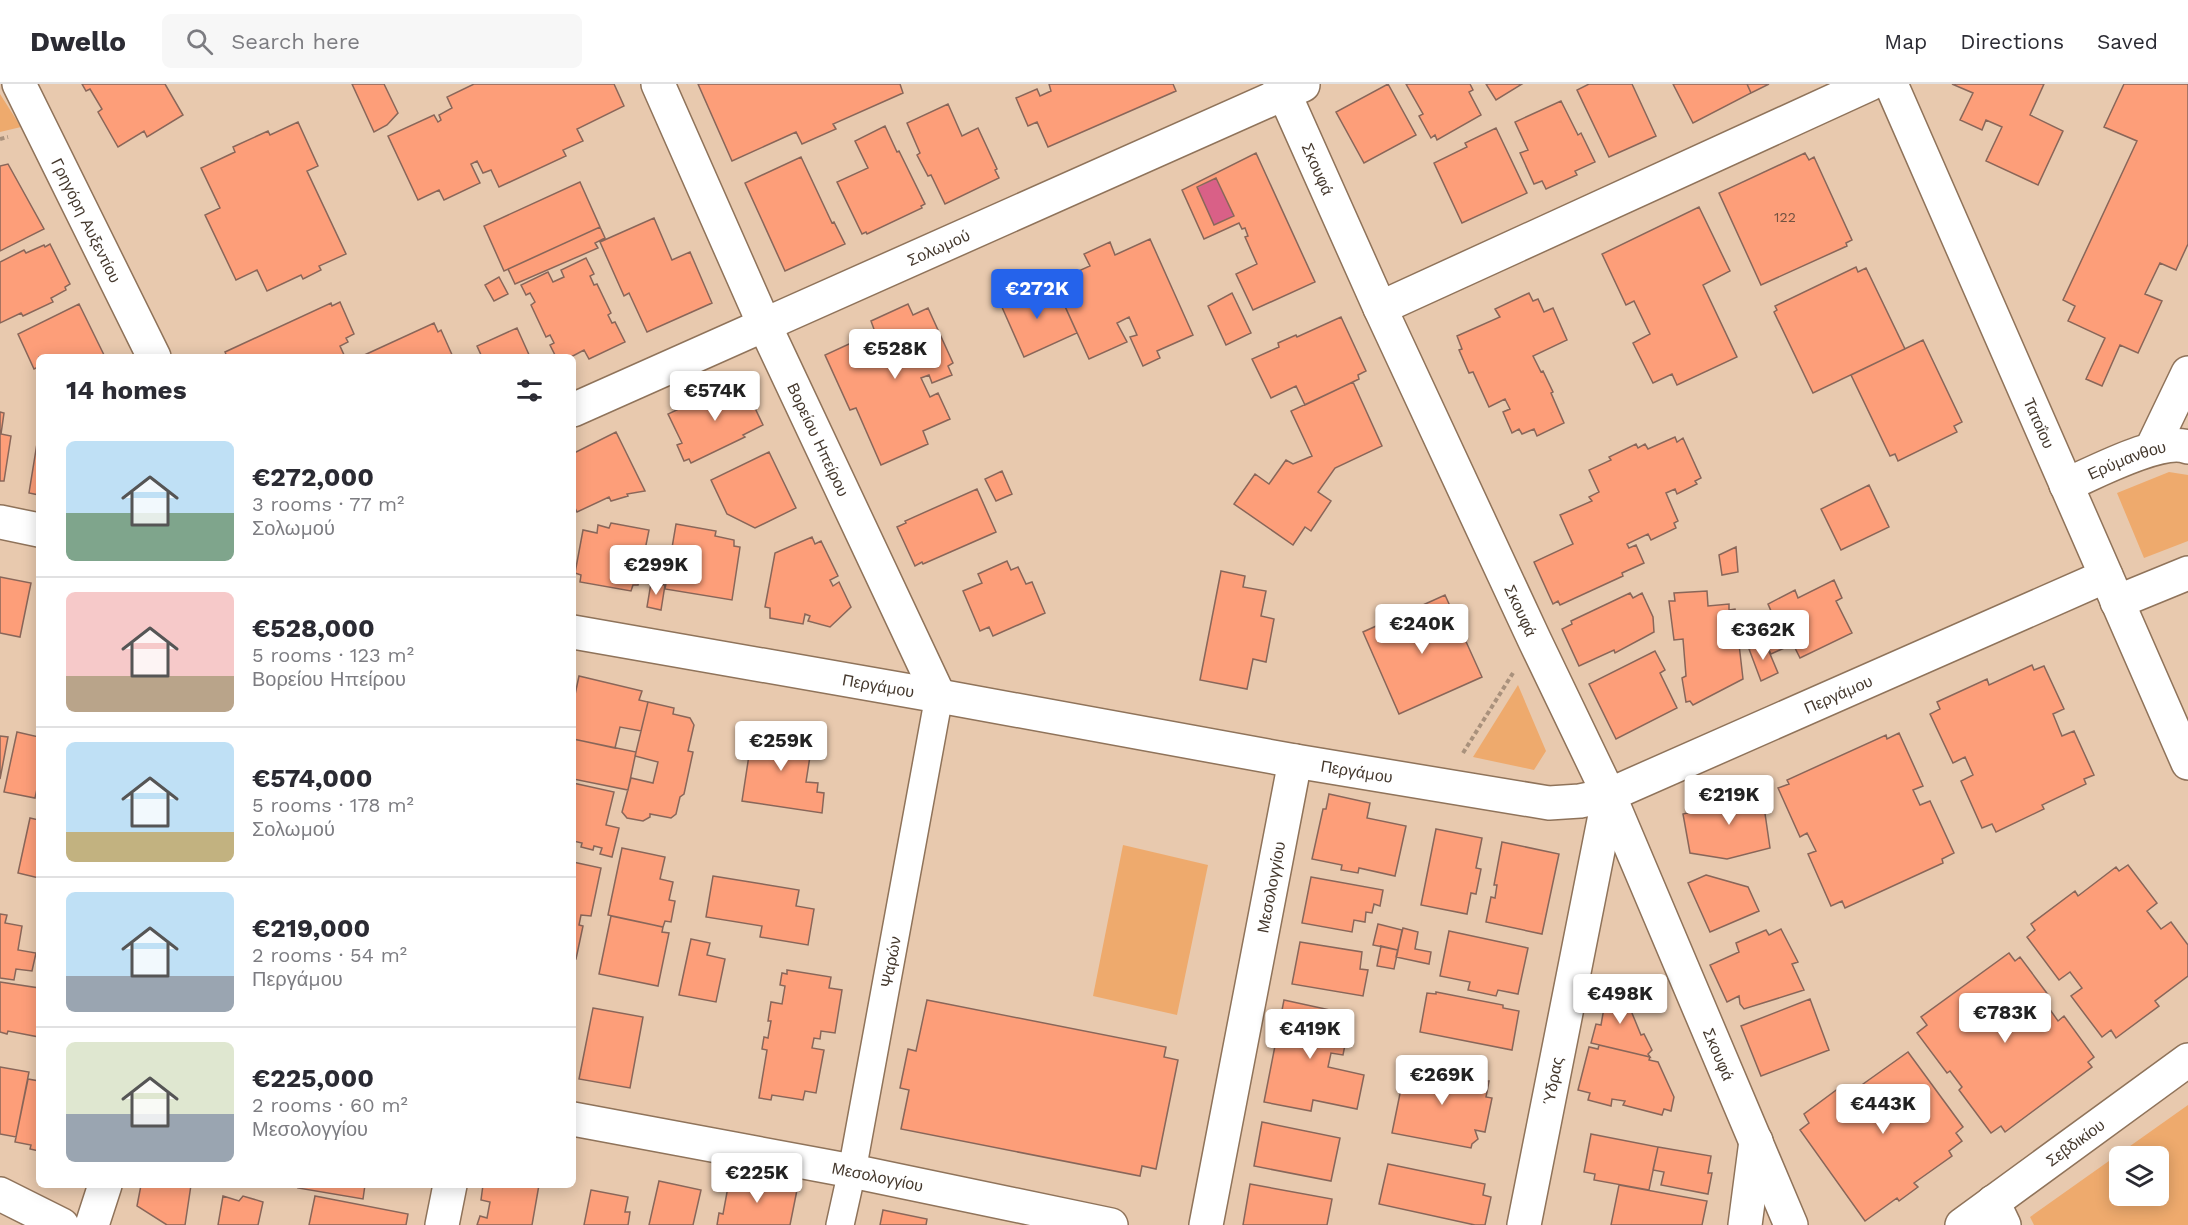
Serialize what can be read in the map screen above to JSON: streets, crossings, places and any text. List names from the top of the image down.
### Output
{
  "streets": {
    "street": [
      "Σκουφά",
      "Γρηγόρη Αυξεντίου",
      "Σολωμού",
      "Τατοΐου",
      "Βορείου Ηπείρου",
      "Ερύμανθου",
      "Περγάμου",
      "Μεσολογγίου",
      "Ψαρών",
      "Ύδρας",
      "Σεβδικίου"
    ]
  },
  "crossings": [
    ["Σκουφά", "Σολωμού"],
    ["Σκουφά", "Περγάμου"],
    ["Σκουφά", "Ύδρας"],
    ["Σολωμού", "Βορείου Ηπείρου"],
    ["Τατοΐου", "Ερύμανθου"],
    ["Τατοΐου", "Περγάμου"],
    ["Βορείου Ηπείρου", "Περγάμου"],
    ["Βορείου Ηπείρου", "Ψαρών"],
    ["Περγάμου", "Μεσολογγίου"],
    ["Περγάμου", "Ψαρών"],
    ["Περγάμου", "Ύδρας"],
    ["Μεσολογγίου", "Ψαρών"]
  ],
  "house_numbers": ["122"],
  "page": {
    "header": "Dwello",
    "search": "Search here",
    "nav": ["Map", "Directions", "Saved"],
    "price": [
      "€272K",
      "€528K",
      "€574K",
      "€299K",
      "€240K",
      "€362K",
      "€259K",
      "€219K",
      "€498K",
      "€783K",
      "€419K",
      "€269K",
      "€443K",
      "€225K"
    ],
    "heading": "14 homes",
    "list": [
      {
        "name": "€272,000",
        "note": "3 rooms · 77 m² · Σολωμού"
      },
      {
        "name": "€528,000",
        "note": "5 rooms · 123 m² · Βορείου Ηπείρου"
      },
      {
        "name": "€574,000",
        "note": "5 rooms · 178 m² · Σολωμού"
      },
      {
        "name": "€219,000",
        "note": "2 rooms · 54 m² · Περγάμου"
      },
      {
        "name": "€225,000",
        "note": "2 rooms · 60 m² · Μεσολογγίου"
      }
    ]
  }
}
